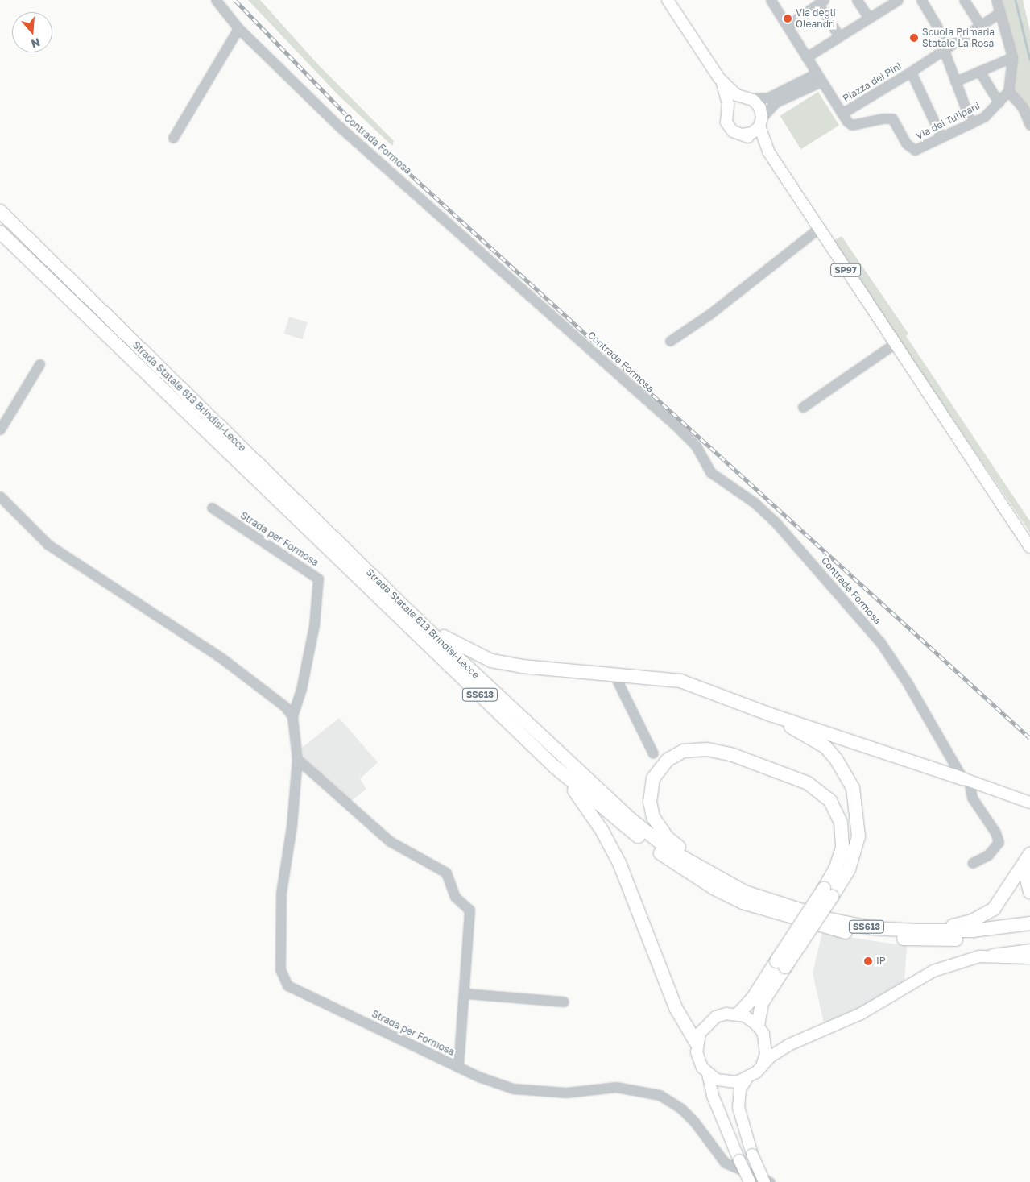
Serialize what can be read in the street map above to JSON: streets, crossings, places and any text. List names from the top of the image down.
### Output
{
  "streets": {
    "highway": ["Strada Statale 613 Brindisi-Lecce", "SS613"],
    "main road": ["SP97"],
    "street": [
      "Piazza dei Pini",
      "Via dei Tulipani",
      "Contrada Formosa",
      "Strada per Formosa"
    ]
  },
  "crossings": [
    ["Piazza dei Pini", "Via dei Tulipani"]
  ],
  "places": ["Via degli Oleandri", "Scuola Primaria Statale La Rosa", "IP"],
  "north": "bottom"
}
